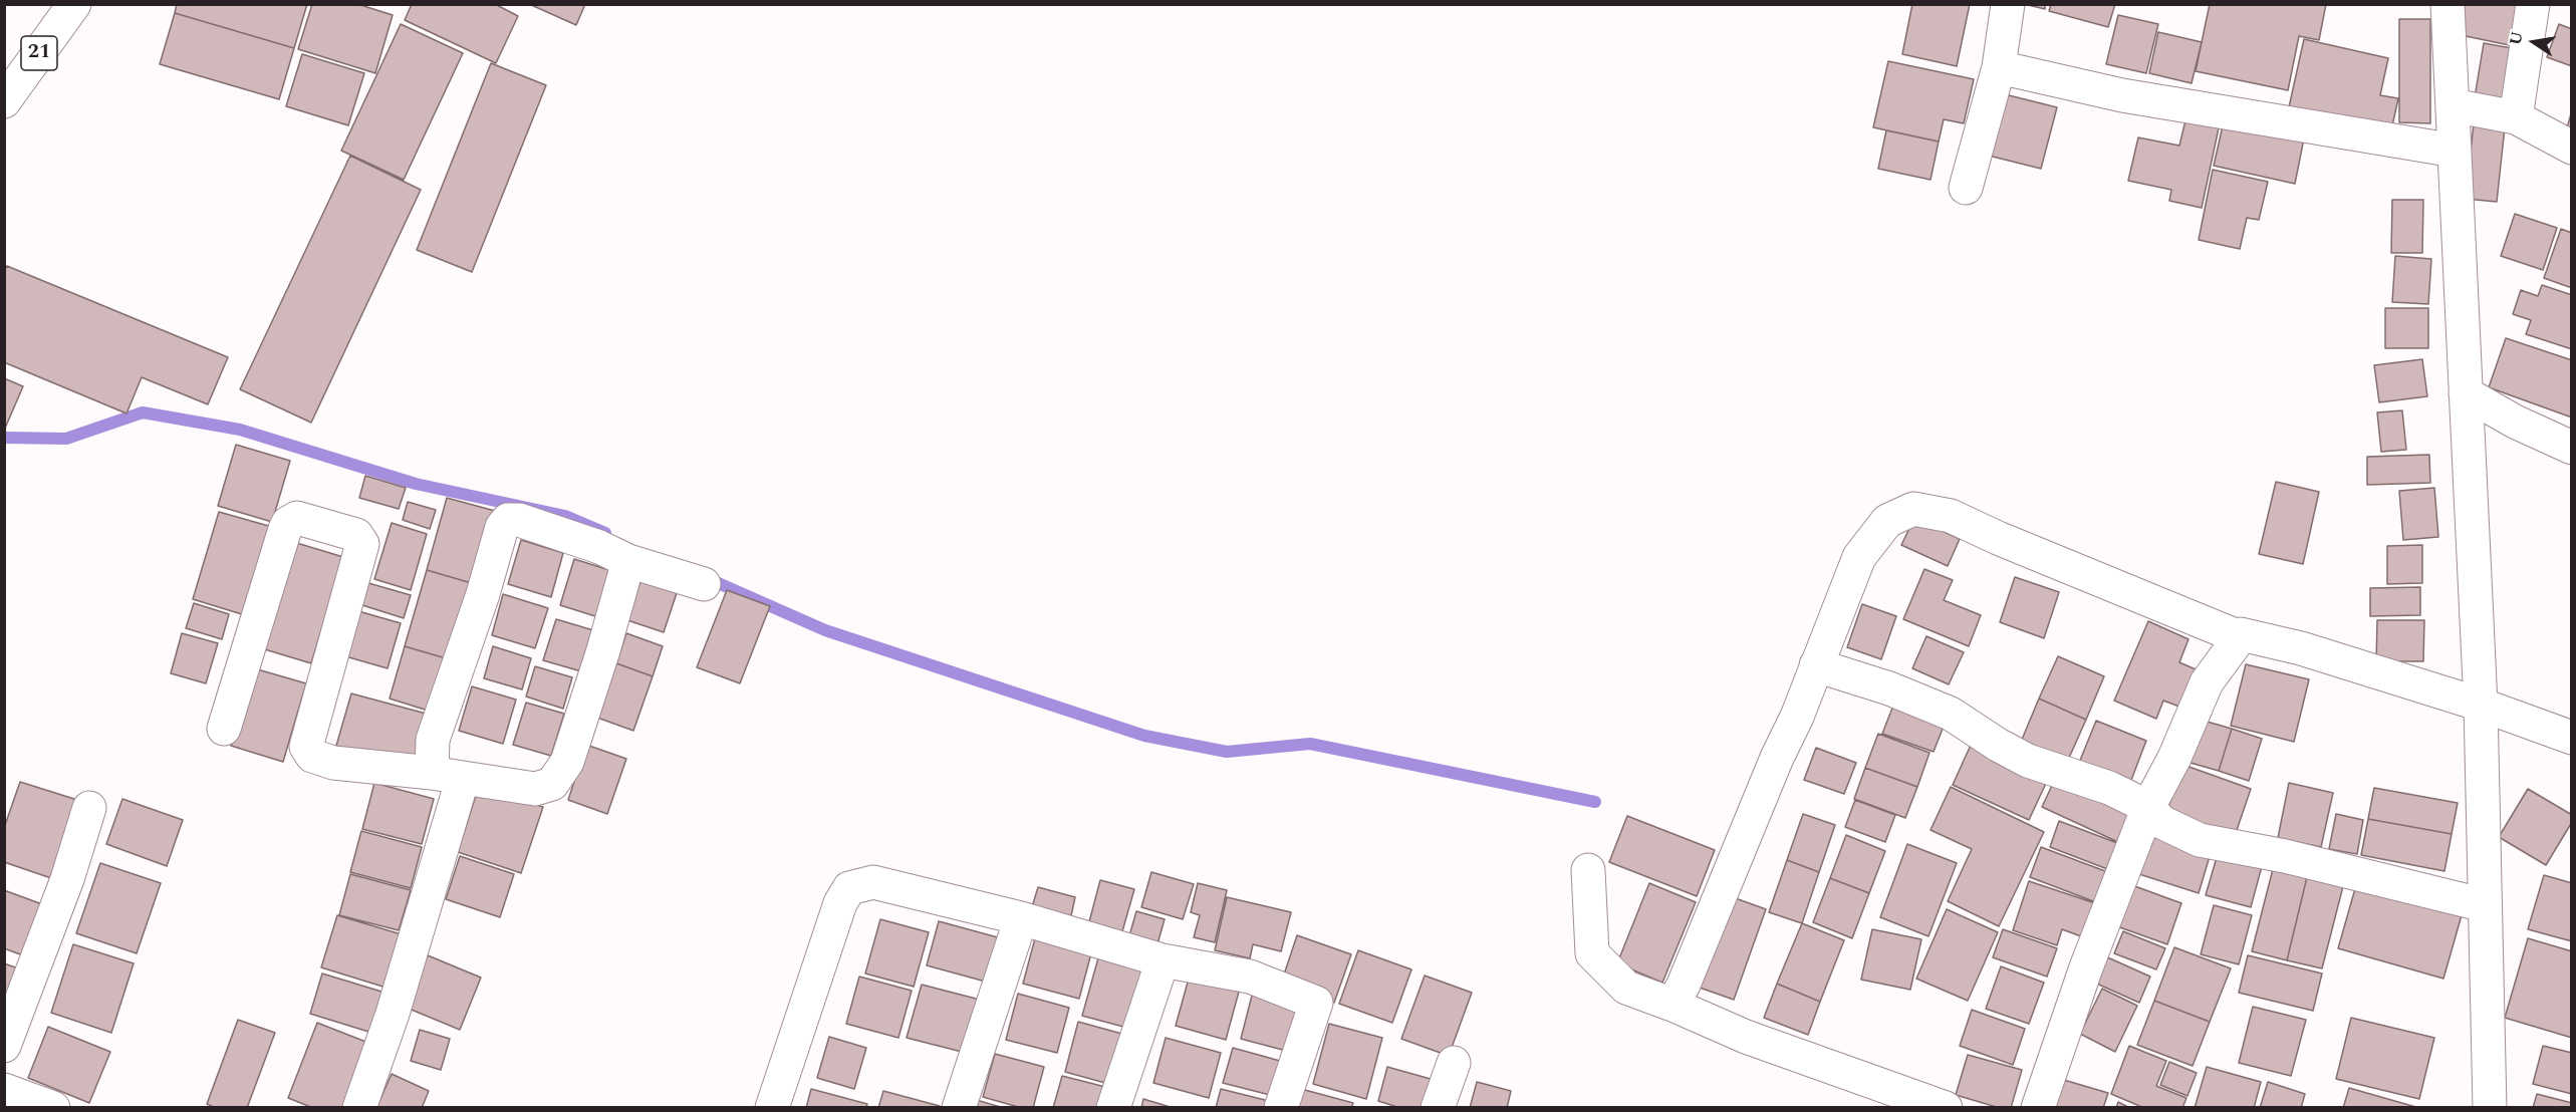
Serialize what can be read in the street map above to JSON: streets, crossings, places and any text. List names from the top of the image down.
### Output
{
  "streets": {
    "main road": ["21"]
  },
  "north": "left"
}
